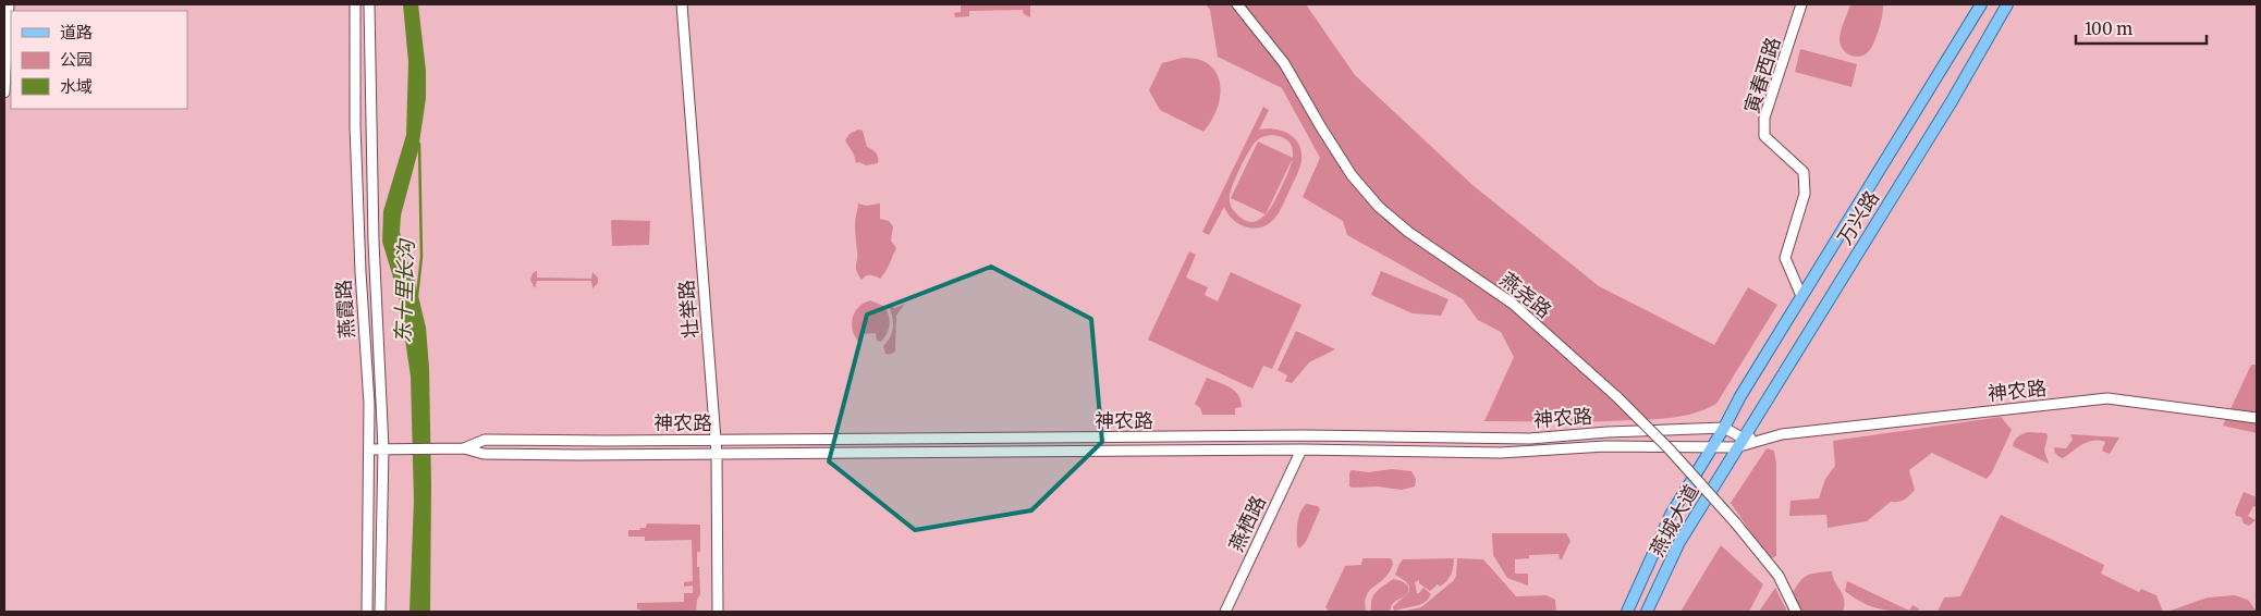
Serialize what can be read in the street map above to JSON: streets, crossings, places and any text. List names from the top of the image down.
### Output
{
  "streets": {
    "main road": ["万兴路", "燕城大道"],
    "street": [
      "寅春西路",
      "燕尧路",
      "燕霞路",
      "壮举路",
      "神农路",
      "燕栖路"
    ]
  },
  "crossings": [
    ["寅春西路", "万兴路"],
    ["万兴路", "神农路"],
    ["万兴路", "燕城大道"],
    ["燕霞路", "神农路"],
    ["壮举路", "神农路"],
    ["神农路", "燕城大道"],
    ["神农路", "燕栖路"]
  ],
  "water": ["东十里长沟"],
  "legend": ["道路", "公园", "水域"],
  "scale_bar": "100 m"
}
